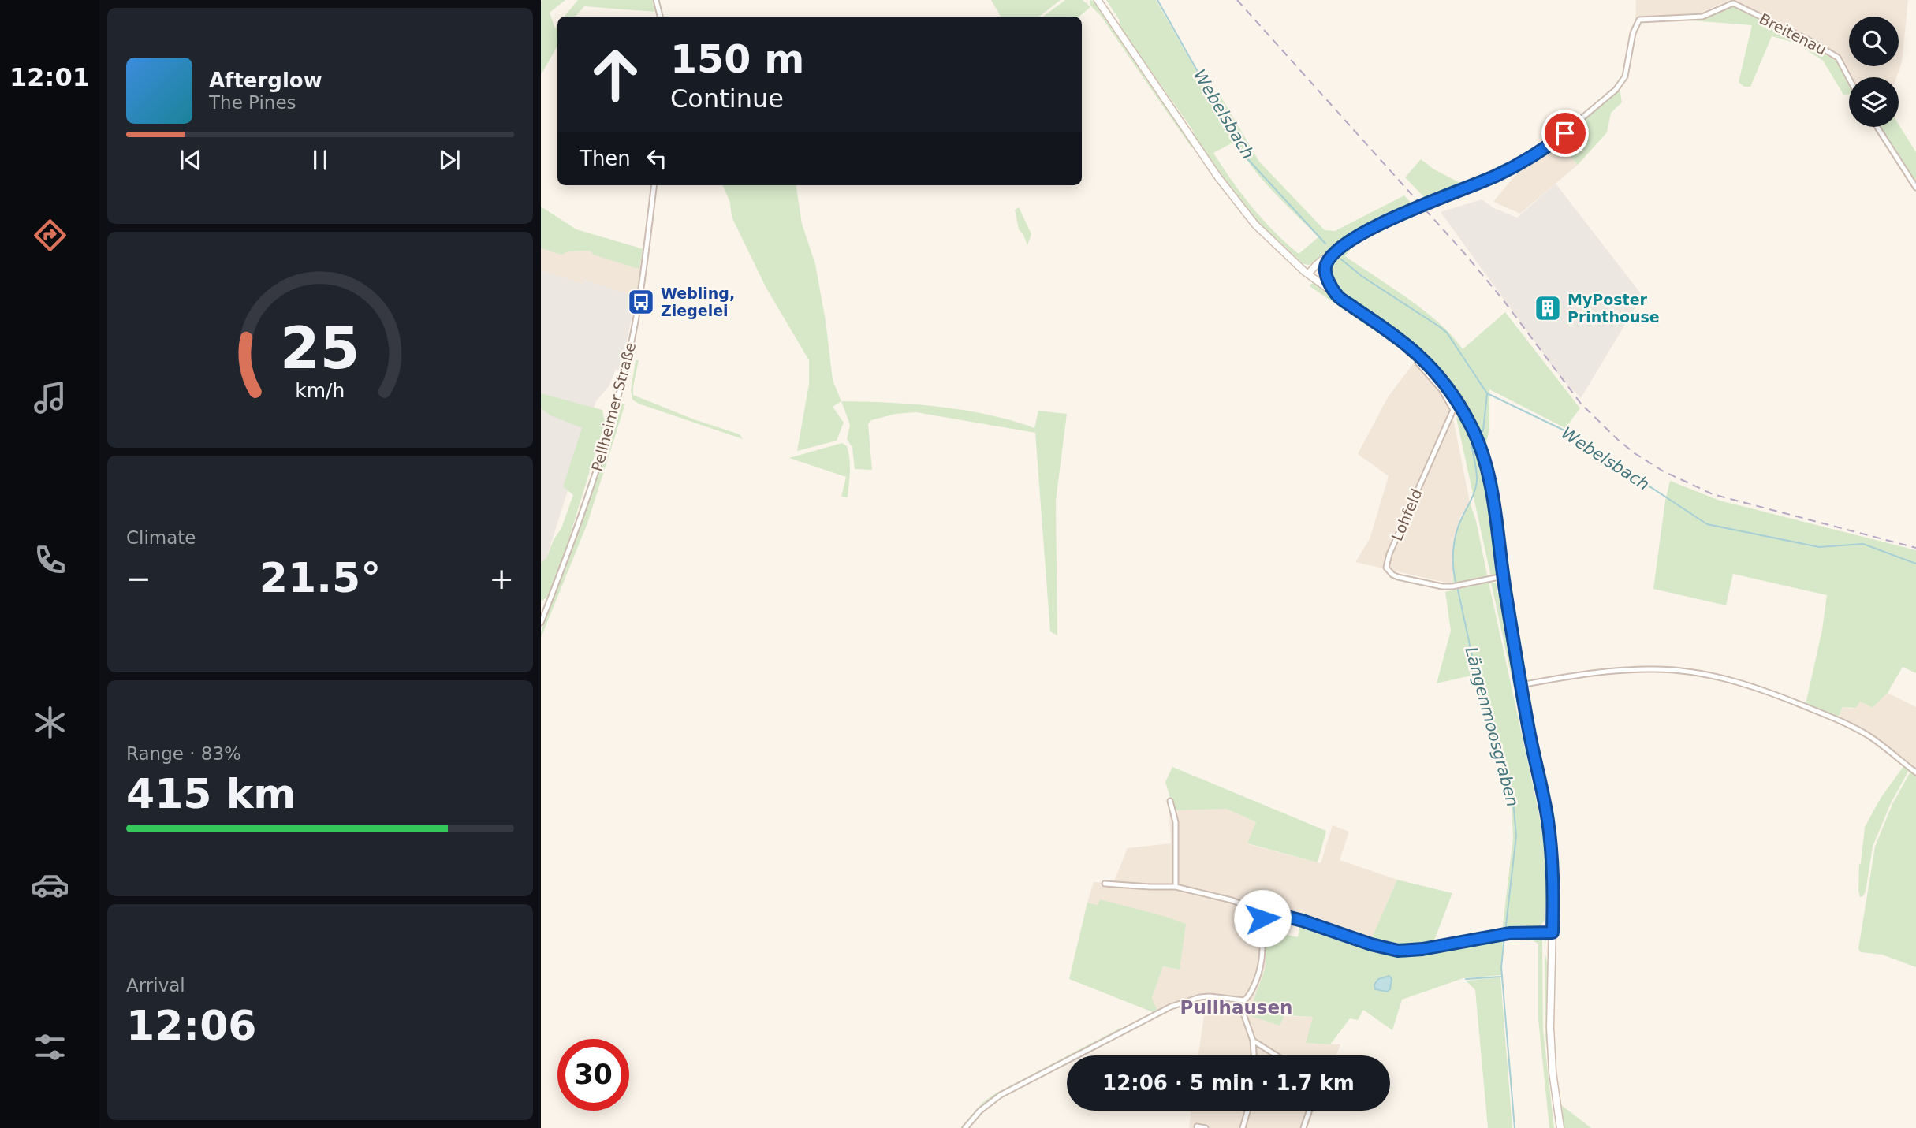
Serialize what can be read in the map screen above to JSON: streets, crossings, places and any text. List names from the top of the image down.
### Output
{
  "streets": {
    "street": ["Breitenau", "Pellheimer Straße", "Lohfeld"]
  },
  "districts": ["Pullhausen"],
  "water": ["Webelsbach", "Längenmoosgraben"],
  "places": {
    "bus stop": ["Webling, Ziegelei"],
    "building": ["MyPoster Printhouse"]
  },
  "page": {
    "tabs": "12:01",
    "turn": ["150 m", "Continue"],
    "song": ["Afterglow", "The Pines"],
    "then": "Then",
    "tile": [
      "Climate",
      ["Range · 83%", "415 km"],
      ["Arrival", "12:06"]
    ],
    "heat": ["−", "21.5°", "+"],
    "limit": "30",
    "trip": "12:06 · 5 min · 1.7 km",
    "gauge": ["25", "km/h"]
  }
}
